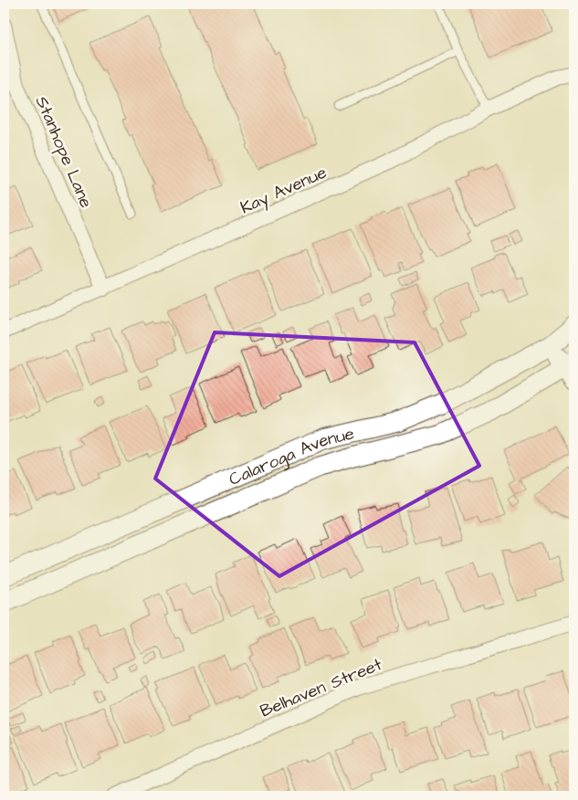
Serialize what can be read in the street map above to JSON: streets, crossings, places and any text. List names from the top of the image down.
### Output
{
  "streets": {
    "street": [
      "Stanhope Lane",
      "Kay Avenue",
      "Calaroga Avenue",
      "Belhaven Street"
    ]
  },
  "crossings": [
    ["Stanhope Lane", "Kay Avenue"]
  ]
}
